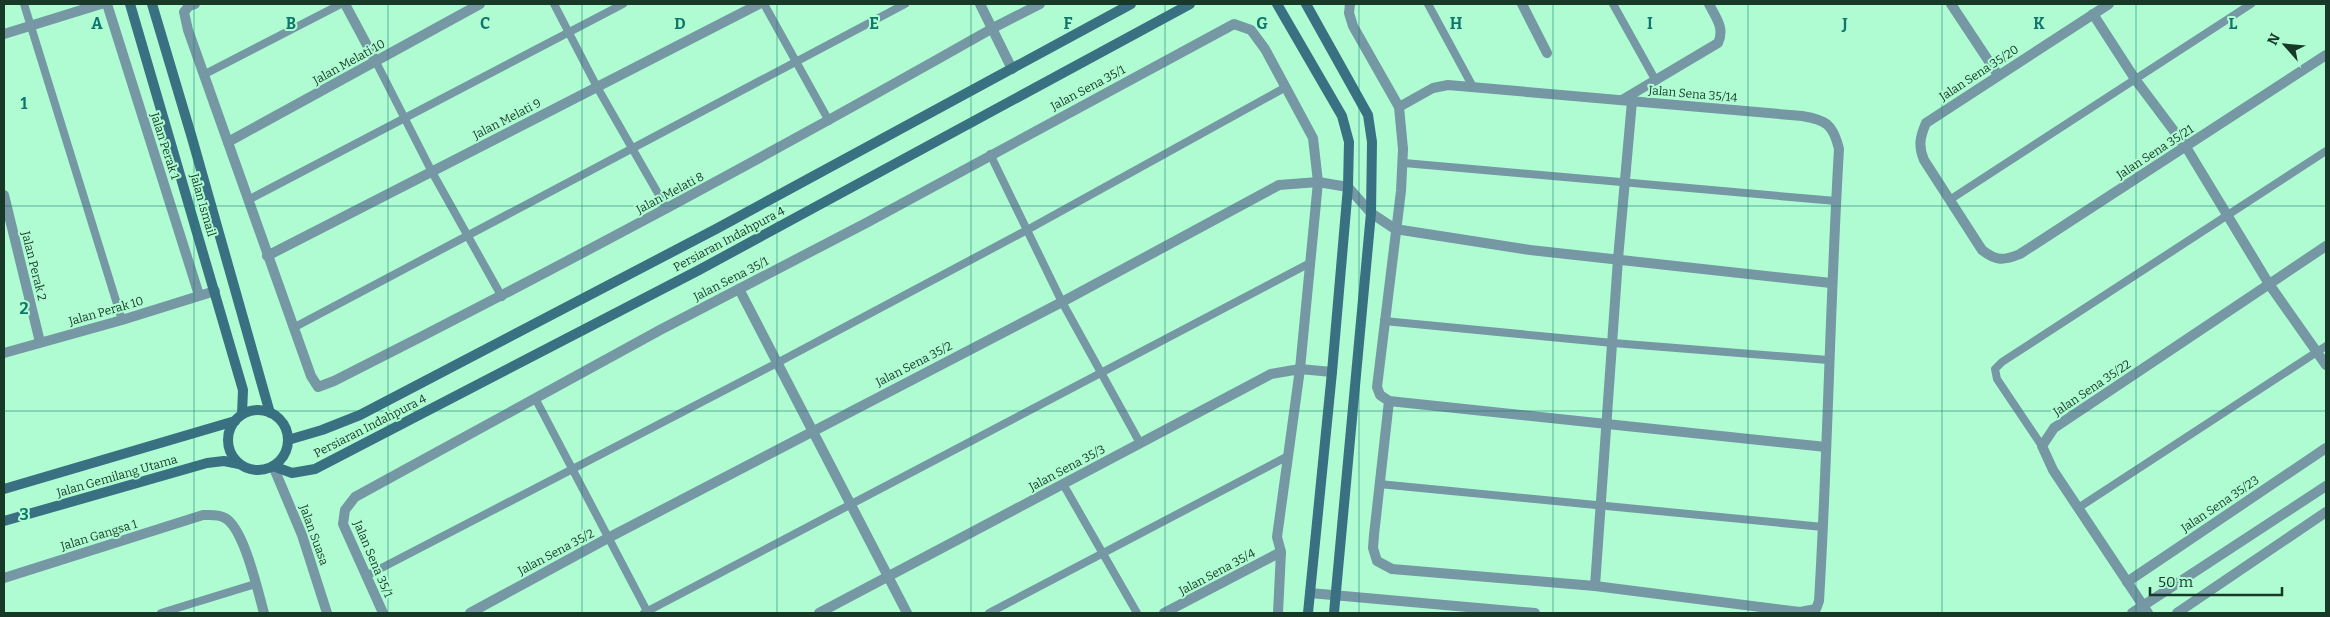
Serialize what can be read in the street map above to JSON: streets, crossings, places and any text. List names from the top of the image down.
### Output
{
  "streets": {
    "street": [
      "Jalan Melati 10",
      "Jalan Sena 35/20",
      "Jalan Sena 35/1",
      "Jalan Sena 35/14",
      "Jalan Melati 9",
      "Jalan Perak 1",
      "Jalan Sena 35/21",
      "Jalan Melati 8",
      "Jalan Ismail",
      "Persiaran Indahpura 4",
      "Jalan Perak 2",
      "Jalan Perak 10",
      "Jalan Sena 35/2",
      "Jalan Sena 35/22",
      "Jalan Sena 35/3",
      "Jalan Gemilang Utama",
      "Jalan Sena 35/23",
      "Jalan Gangsa 1",
      "Jalan Suasa",
      "Jalan Sena 35/4"
    ]
  },
  "crossings": [
    ["Jalan Sena 35/20", "Jalan Sena 35/21"],
    ["Jalan Perak 1", "Jalan Perak 10"],
    ["Jalan Ismail", "Persiaran Indahpura 4"],
    ["Jalan Ismail", "Jalan Perak 10"],
    ["Jalan Ismail", "Jalan Gemilang Utama"],
    ["Jalan Ismail", "Jalan Suasa"],
    ["Persiaran Indahpura 4", "Jalan Gemilang Utama"],
    ["Persiaran Indahpura 4", "Jalan Suasa"],
    ["Jalan Perak 2", "Jalan Perak 10"],
    ["Jalan Gemilang Utama", "Jalan Suasa"]
  ],
  "scale_bar": "50 m",
  "north": "top left",
  "grid": {
    "columns": [
      "A",
      "B",
      "C",
      "D",
      "E",
      "F",
      "G",
      "H",
      "I",
      "J",
      "K",
      "L"
    ],
    "rows": ["1", "2", "3"]
  }
}
